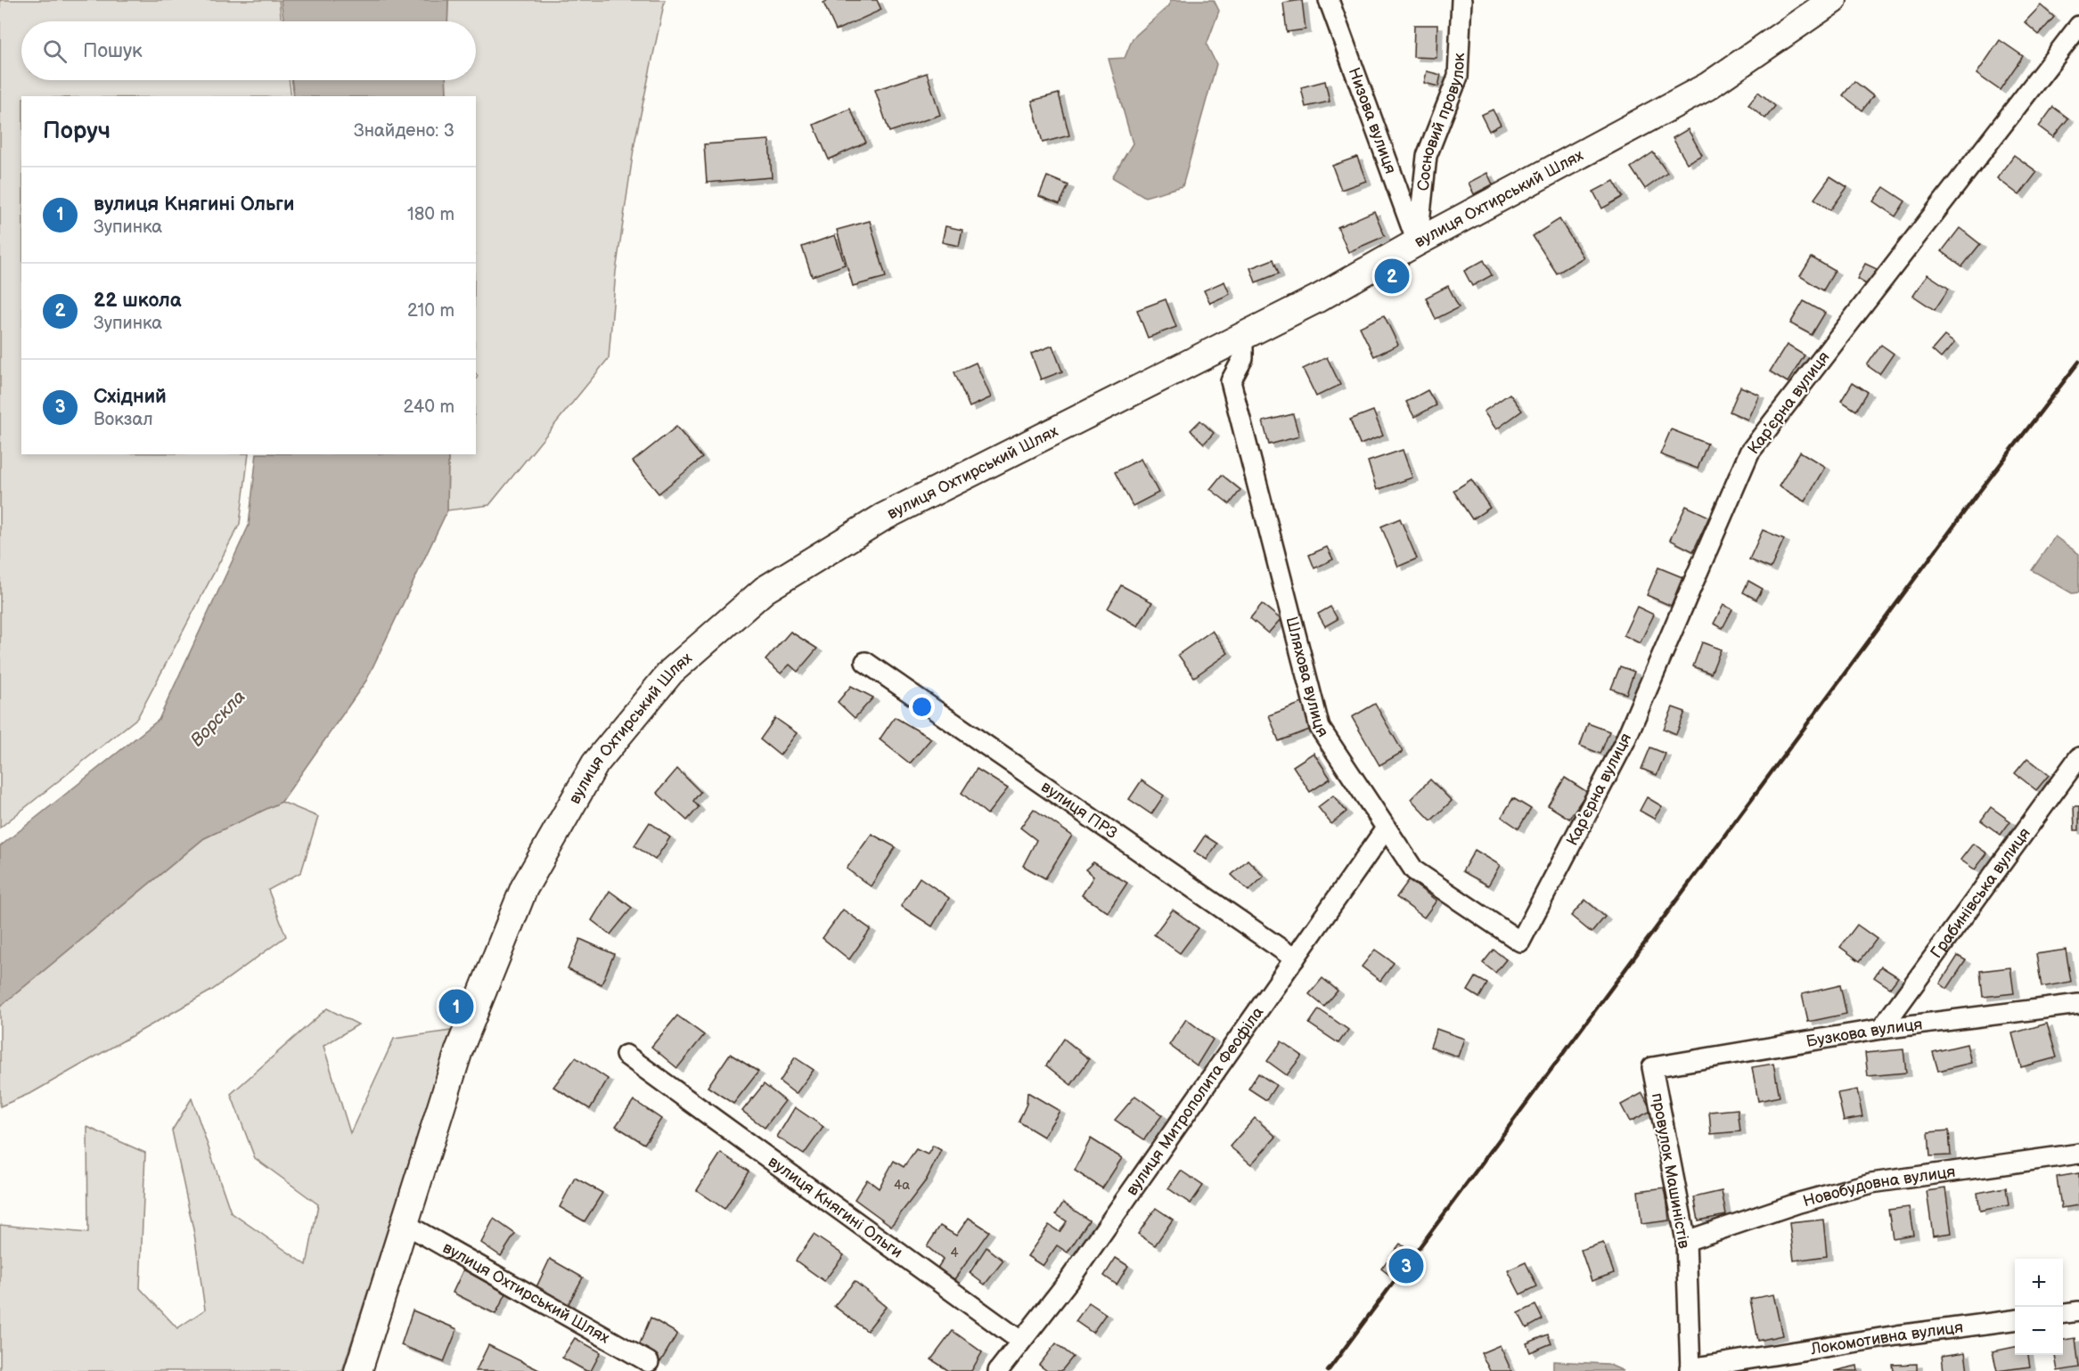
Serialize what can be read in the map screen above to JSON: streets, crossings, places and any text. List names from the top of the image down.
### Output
{
  "streets": {
    "main road": ["вулиця Охтирський Шлях"],
    "street": [
      "Низова вулиця",
      "Сосновий провулок",
      "Карʼєрна вулиця",
      "Шляхова вулиця",
      "вулиця ПРЗ",
      "Грабинівська вулиця",
      "Бузкова вулиця",
      "вулиця Митрополита Феофіла",
      "провулок Машиністів",
      "Новобудовна вулиця",
      "вулиця Княгині Ольги",
      "Локомотивна вулиця"
    ]
  },
  "crossings": [
    ["Низова вулиця", "Сосновий провулок"],
    ["Низова вулиця", "вулиця Охтирський Шлях"],
    ["Сосновий провулок", "вулиця Охтирський Шлях"],
    ["вулиця Охтирський Шлях", "Шляхова вулиця"],
    ["Карʼєрна вулиця", "Шляхова вулиця"],
    ["Шляхова вулиця", "вулиця Митрополита Феофіла"],
    ["вулиця ПРЗ", "вулиця Митрополита Феофіла"],
    ["Грабинівська вулиця", "Бузкова вулиця"],
    ["Бузкова вулиця", "провулок Машиністів"],
    ["вулиця Митрополита Феофіла", "вулиця Княгині Ольги"],
    ["провулок Машиністів", "Новобудовна вулиця"],
    ["провулок Машиністів", "Локомотивна вулиця"]
  ],
  "water": ["Ворскла"],
  "house_numbers": ["4а", "4"],
  "page": {
    "search": "Пошук",
    "heading": ["Поруч", "Знайдено: 3"],
    "list": [
      {
        "mark": "1",
        "name": "вулиця Княгині Ольги",
        "note": "Зупинка",
        "value": "180 m"
      },
      {
        "mark": "2",
        "name": "22 школа",
        "note": "Зупинка",
        "value": "210 m"
      },
      {
        "mark": "3",
        "name": "Східний",
        "note": "Вокзал",
        "value": "240 m"
      }
    ],
    "pins": ["2", "1", "3"],
    "map_buttons": ["+", "−"]
  }
}
